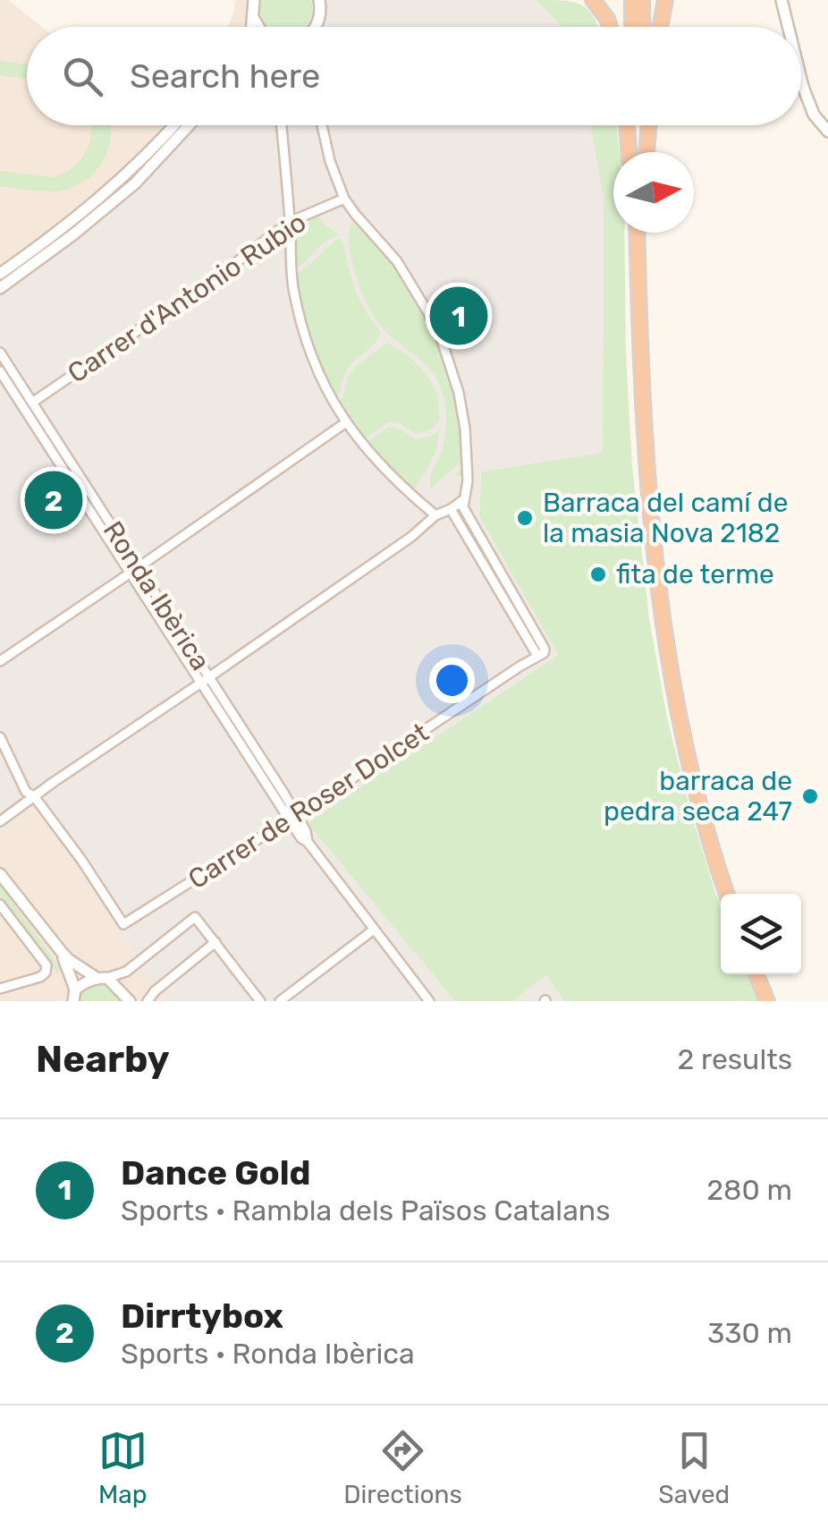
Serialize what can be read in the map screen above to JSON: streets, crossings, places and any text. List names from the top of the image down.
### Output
{
  "streets": {
    "street": ["Carrer d'Antonio Rubio", "Ronda Ibèrica", "Carrer de Roser Dolcet"]
  },
  "crossings": [
    ["Carrer d'Antonio Rubio", "Ronda Ibèrica"],
    ["Ronda Ibèrica", "Carrer de Roser Dolcet"]
  ],
  "places": ["Barraca del camí de la masia Nova 2182", "fita de terme", "barraca de pedra seca 247"],
  "north": "right",
  "page": {
    "search": "Search here",
    "pins": ["1", "2"],
    "heading": ["Nearby", "2 results"],
    "list": [
      {
        "mark": "1",
        "name": "Dance Gold",
        "note": "Sports · Rambla dels Països Catalans",
        "value": "280 m"
      },
      {
        "mark": "2",
        "name": "Dirrtybox",
        "note": "Sports · Ronda Ibèrica",
        "value": "330 m"
      }
    ],
    "nav": ["Map", "Directions", "Saved"]
  }
}
